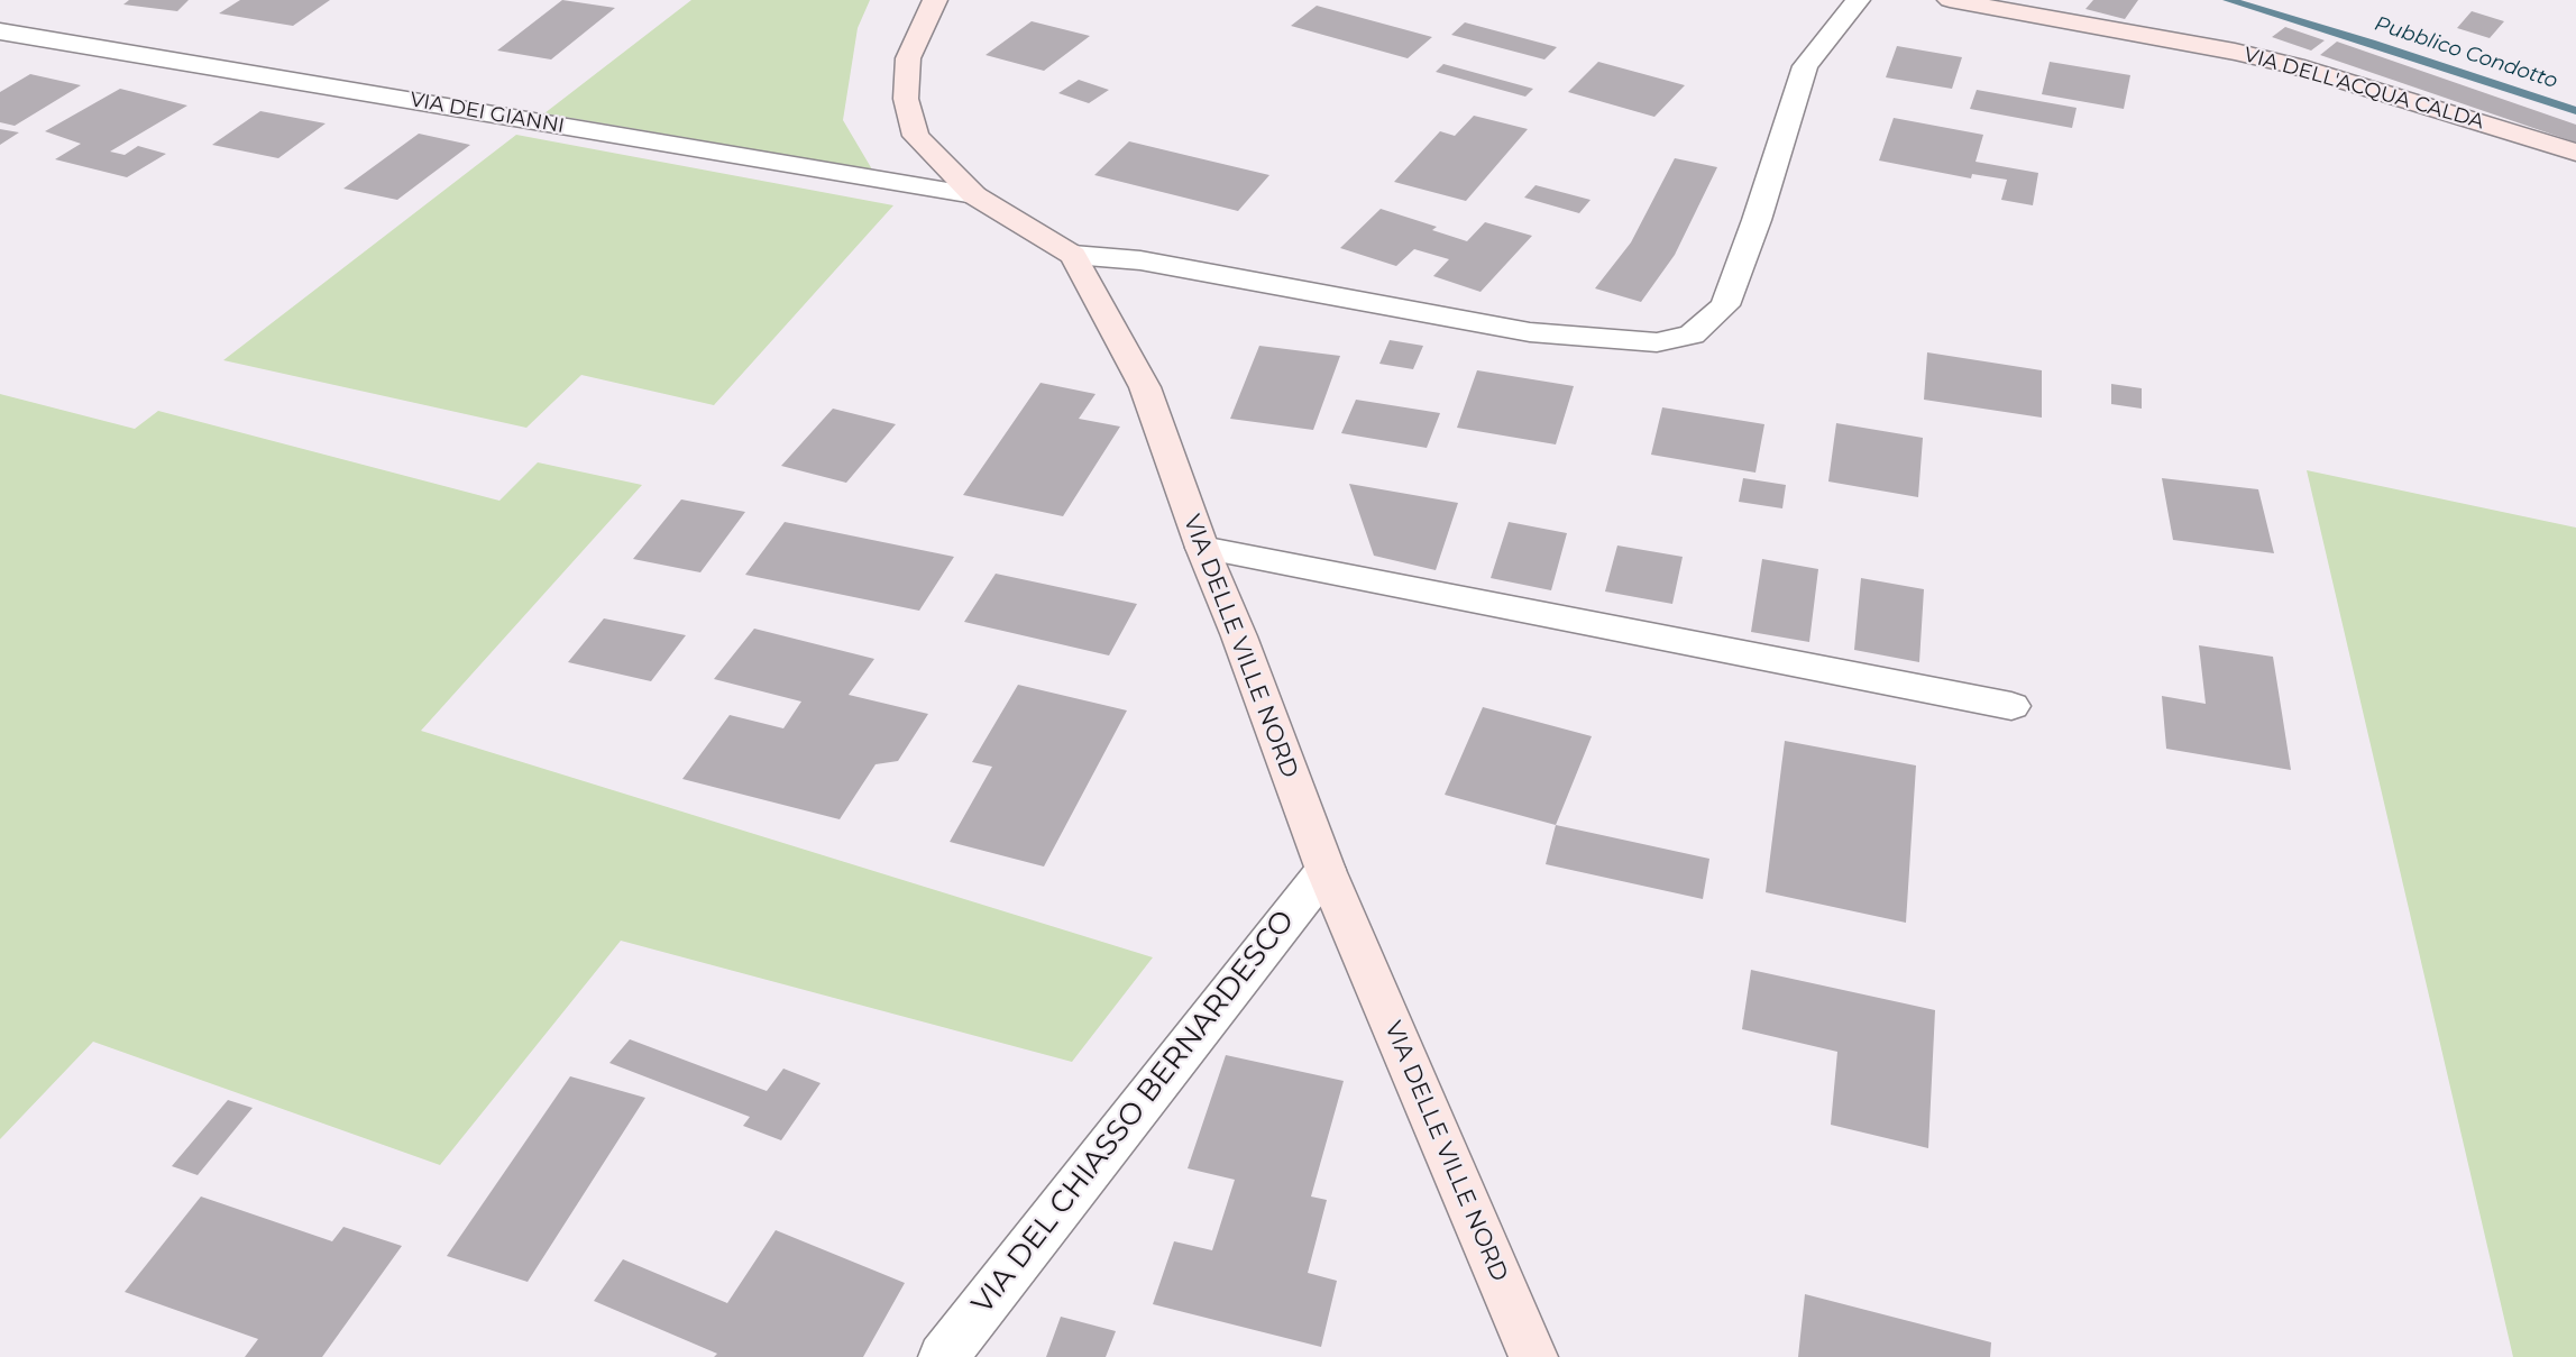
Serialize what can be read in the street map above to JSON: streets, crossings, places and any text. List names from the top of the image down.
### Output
{
  "streets": {
    "street": [
      "VIA DELL'ACQUA CALDA",
      "VIA DEI GIANNI",
      "VIA DELLE VILLE NORD",
      "VIA DEL CHIASSO BERNARDESCO"
    ]
  },
  "crossings": [
    ["VIA DELLE VILLE NORD", "VIA DEL CHIASSO BERNARDESCO"]
  ],
  "water": ["Pubblico Condotto"]
}
